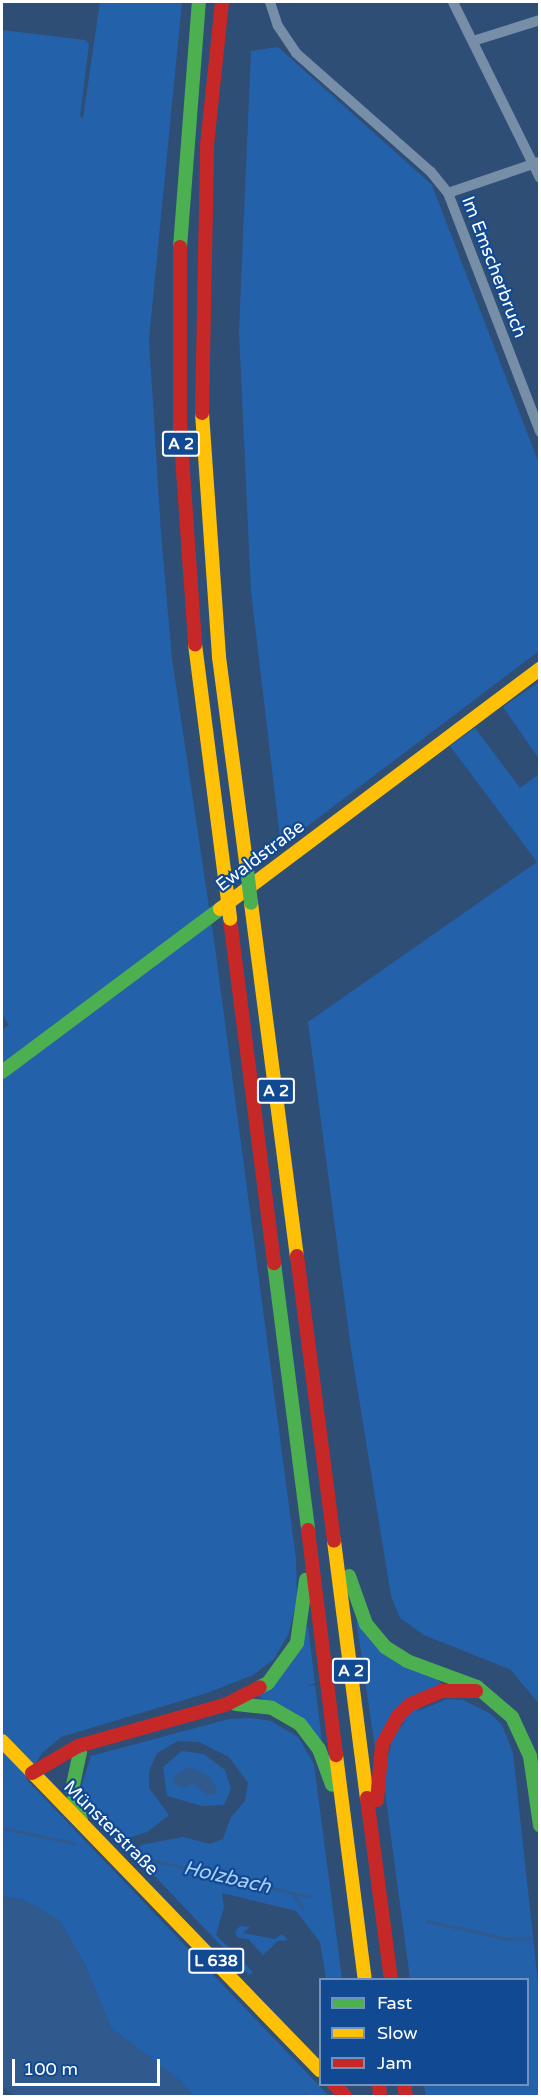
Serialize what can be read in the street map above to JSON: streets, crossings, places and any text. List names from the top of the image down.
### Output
{
  "streets": {
    "main road": [
      "A 2",
      "Ewaldstraße",
      "Münsterstraße",
      "L 638"
    ],
    "street": ["Im Emscherbruch"]
  },
  "water": ["Holzbach"],
  "legend": ["Fast", "Slow", "Jam"],
  "scale_bar": "100 m"
}
